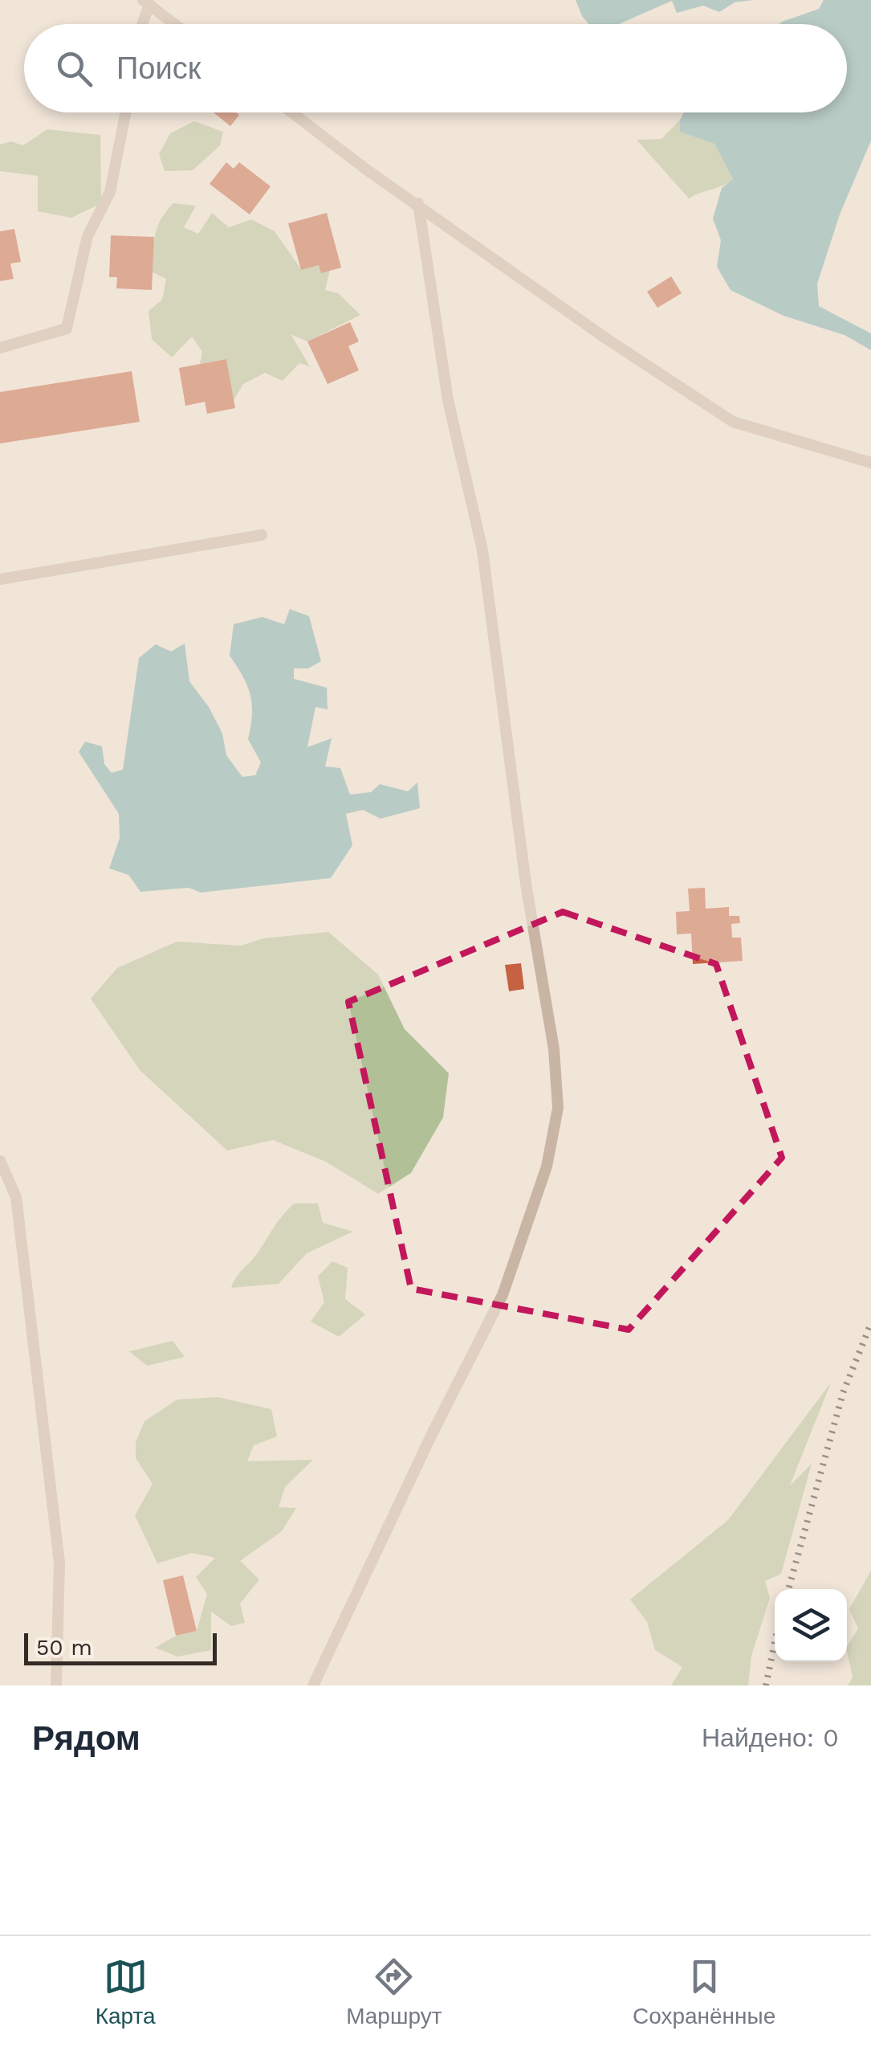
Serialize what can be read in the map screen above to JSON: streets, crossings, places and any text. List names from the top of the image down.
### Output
{
  "scale_bar": "50 m",
  "page": {
    "search": "Поиск",
    "scale": "50 m",
    "heading": ["Рядом", "Найдено: 0"],
    "nav": ["Карта", "Маршрут", "Сохранённые"]
  }
}
